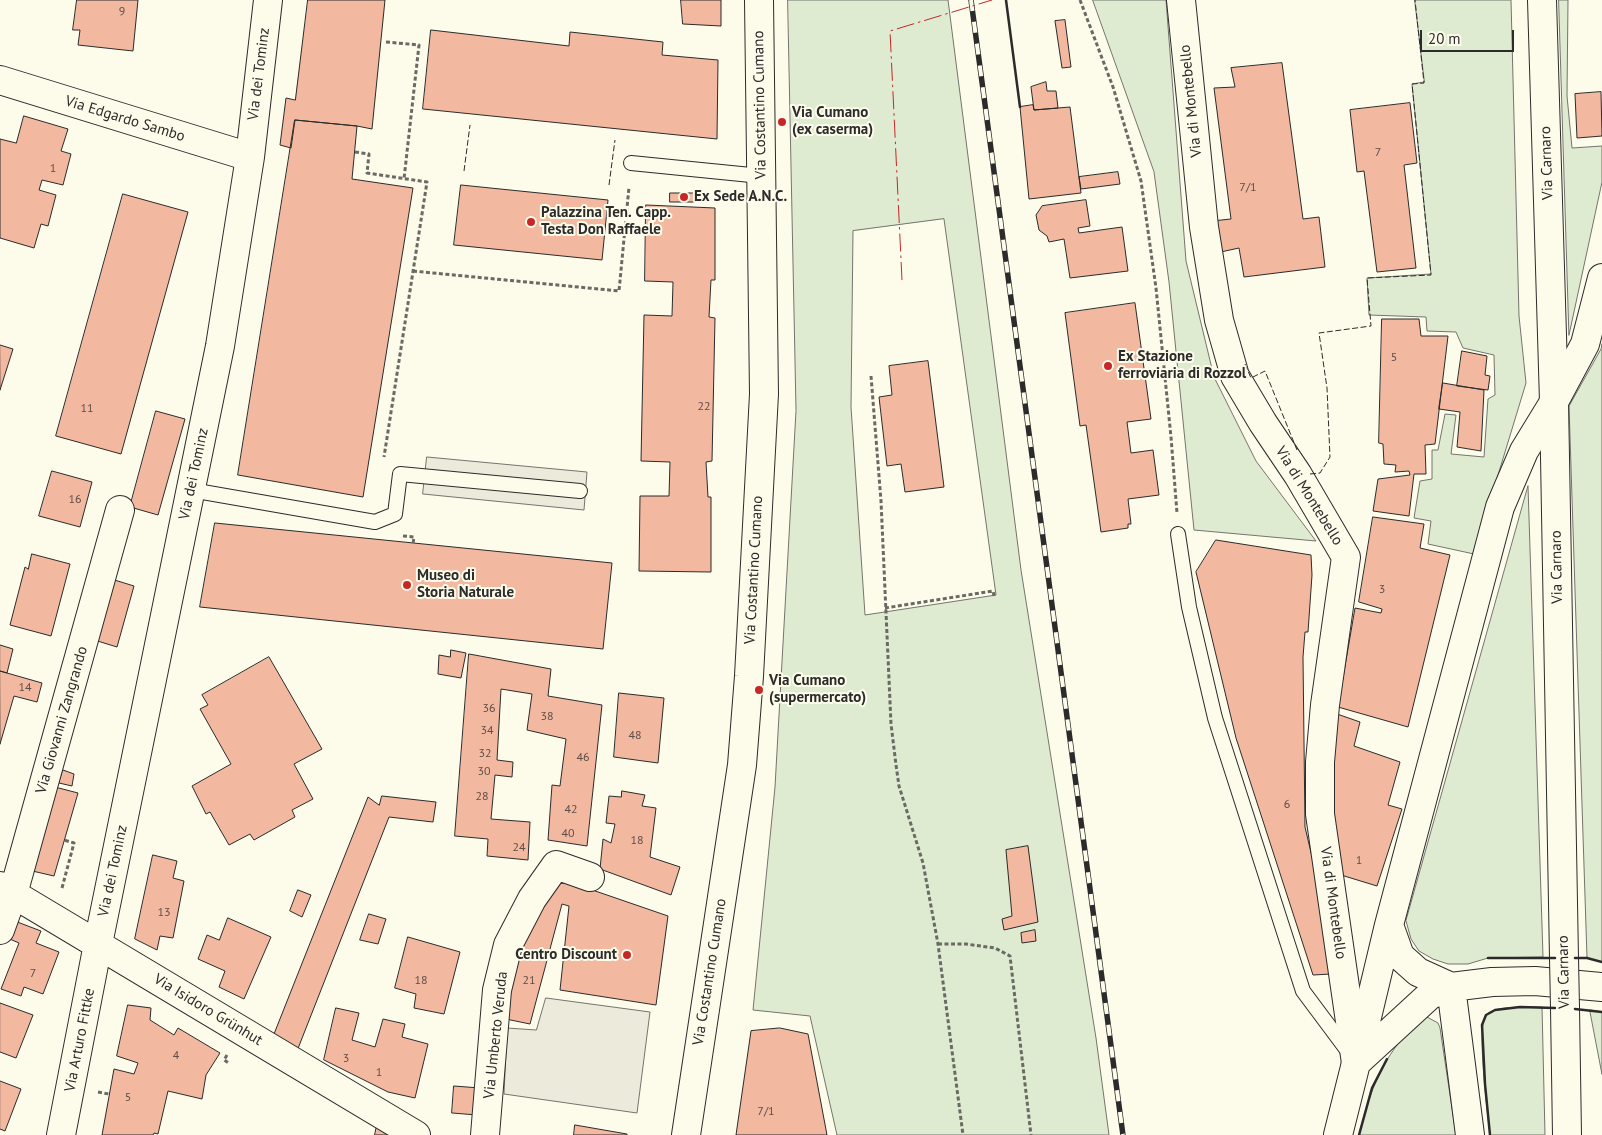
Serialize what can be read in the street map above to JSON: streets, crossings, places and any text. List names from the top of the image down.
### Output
{
  "streets": {
    "street": [
      "Via dei Tominz",
      "Via di Montebello",
      "Via Costantino Cumano",
      "Via Edgardo Sambo",
      "Via Carnaro",
      "Via Giovanni Zangrando",
      "Via Isidoro Grünhut",
      "Via Umberto Veruda",
      "Via Arturo Fittke"
    ]
  },
  "crossings": [
    ["Via dei Tominz", "Via Edgardo Sambo"],
    ["Via dei Tominz", "Via Isidoro Grünhut"],
    ["Via dei Tominz", "Via Arturo Fittke"],
    ["Via Giovanni Zangrando", "Via Isidoro Grünhut"],
    ["Via Isidoro Grünhut", "Via Arturo Fittke"]
  ],
  "places": [
    "Via Cumano (ex caserma)",
    "Ex Sede A.N.C.",
    "Palazzina Ten. Capp. Testa Don Raffaele",
    "Ex Stazione ferroviaria di Rozzol",
    "Museo di Storia Naturale",
    "Via Cumano (supermercato)",
    "Centro Discount"
  ],
  "house_numbers": [
    "9",
    "7",
    "1",
    "7/1",
    "5",
    "22",
    "11",
    "16",
    "3",
    "14",
    "36",
    "38",
    "34",
    "48",
    "32",
    "46",
    "30",
    "28",
    "6",
    "42",
    "40",
    "18",
    "24",
    "1",
    "13",
    "7",
    "18",
    "21",
    "4",
    "3",
    "1",
    "5",
    "7/1"
  ],
  "scale_bar": "20 m"
}
